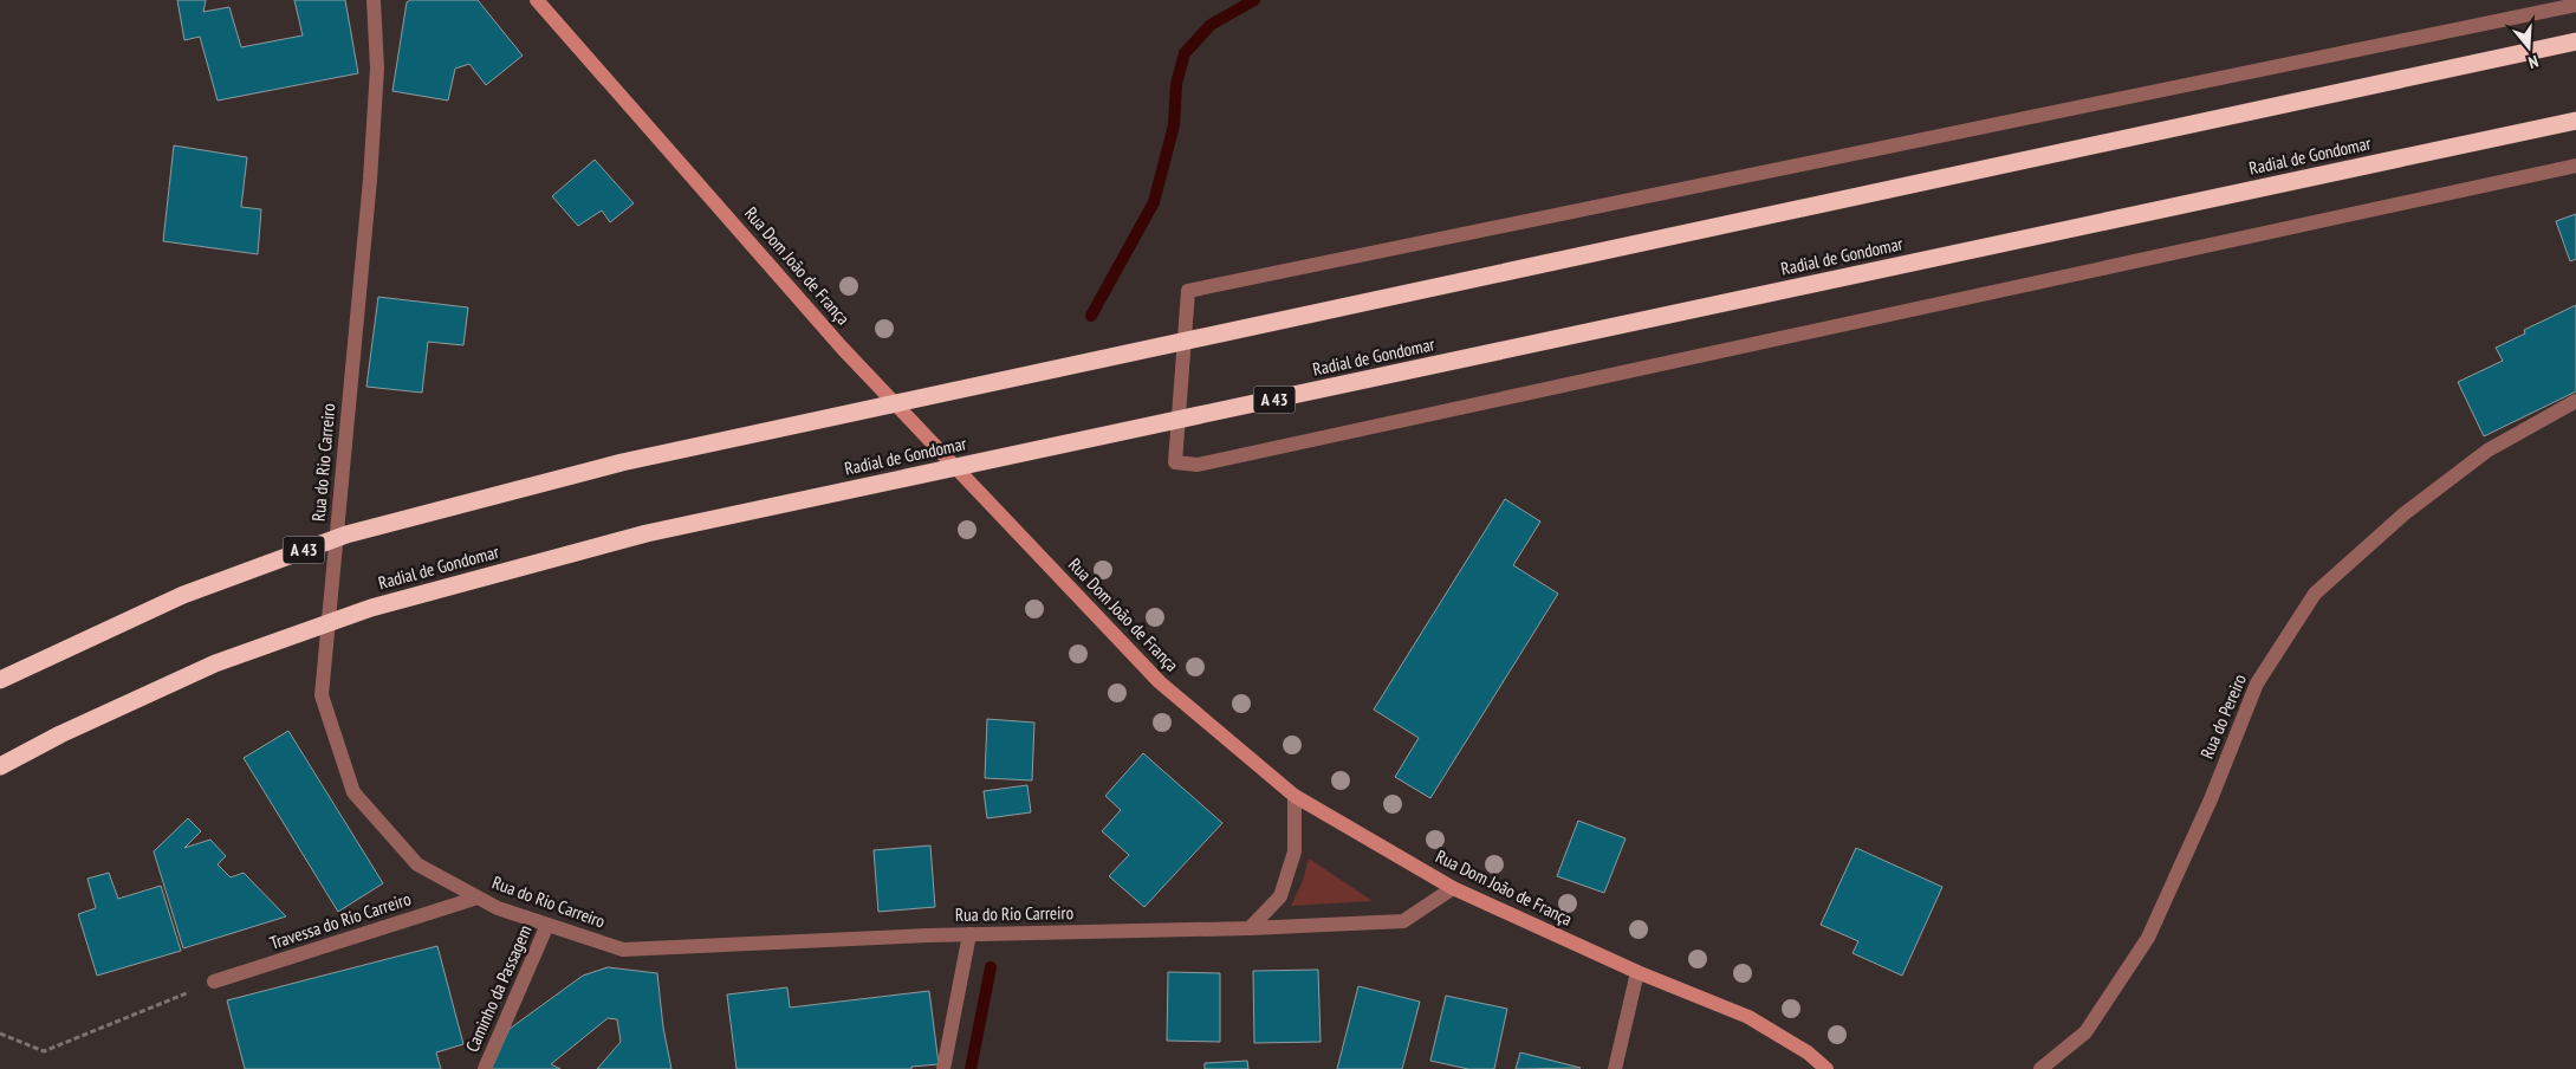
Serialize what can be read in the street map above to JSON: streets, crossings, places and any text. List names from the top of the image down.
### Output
{
  "streets": {
    "highway": ["Radial de Gondomar", "A 43"],
    "main road": ["Rua Dom João de França"],
    "street": [
      "Rua do Rio Carreiro",
      "Rua do Pereiro",
      "Travessa do Rio Carreiro",
      "Caminho da Passagem"
    ]
  },
  "crossings": [
    ["Rua Dom João de França", "Rua do Rio Carreiro"],
    ["Rua do Rio Carreiro", "Travessa do Rio Carreiro"],
    ["Rua do Rio Carreiro", "Caminho da Passagem"]
  ],
  "north": "bottom"
}
